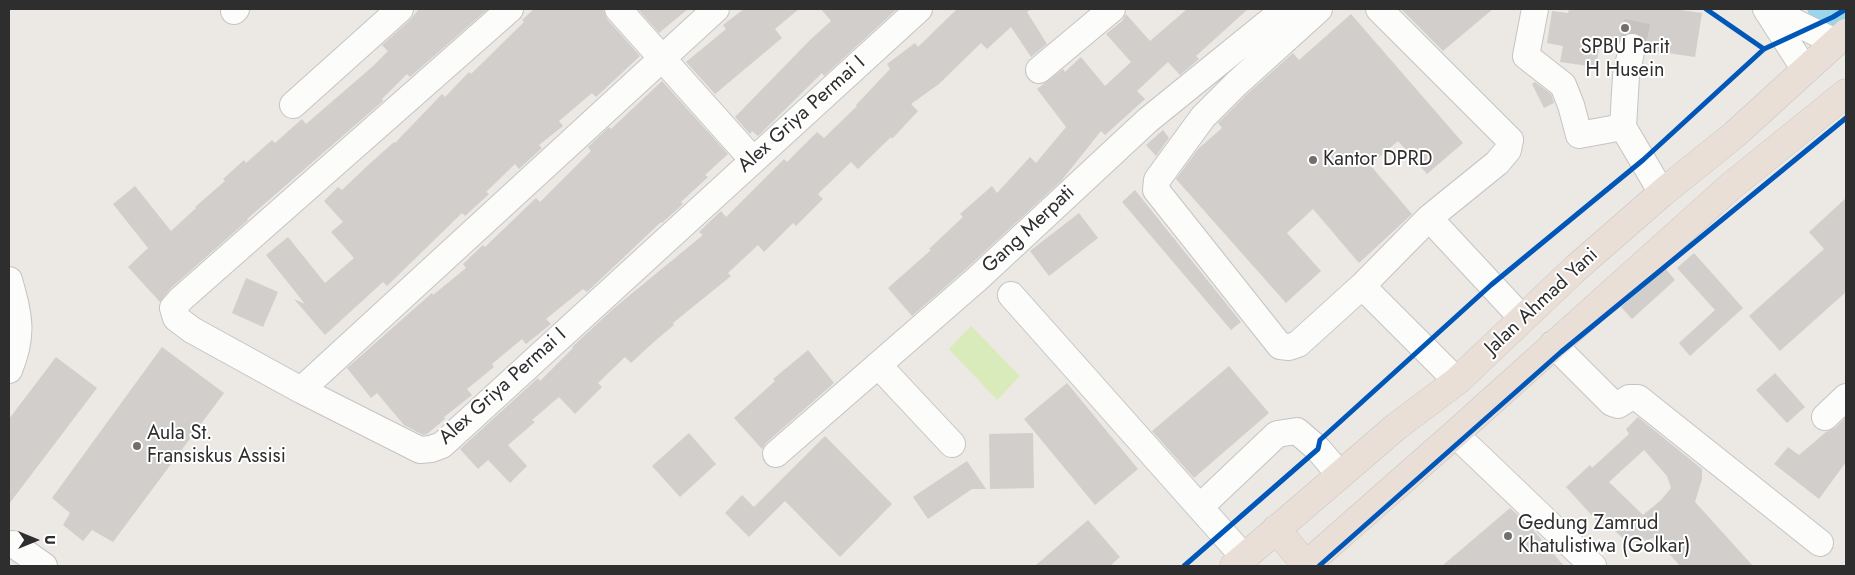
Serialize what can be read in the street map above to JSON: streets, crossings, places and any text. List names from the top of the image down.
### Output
{
  "streets": {
    "highway": ["Jalan Ahmad Yani"],
    "street": ["Alex Griya Permai I", "Gang Merpati"]
  },
  "places": [
    "SPBU Parit H Husein",
    "Kantor DPRD",
    "Aula St. Fransiskus Assisi",
    "Gedung Zamrud Khatulistiwa (Golkar)"
  ],
  "north": "right"
}
